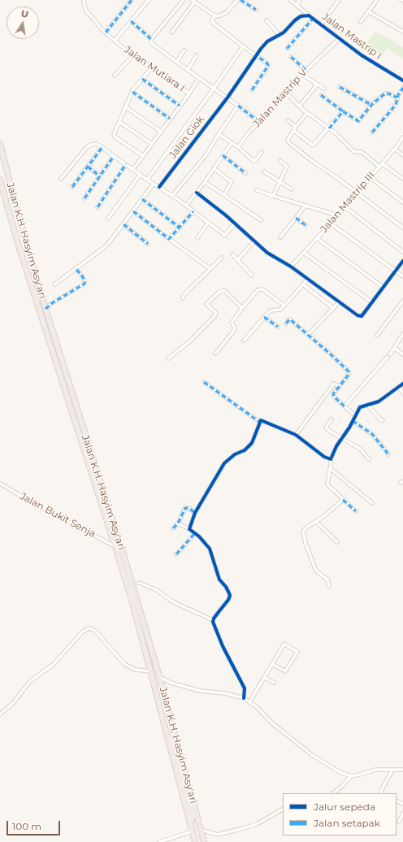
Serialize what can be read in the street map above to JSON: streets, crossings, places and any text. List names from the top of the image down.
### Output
{
  "streets": {
    "highway": ["Jalan K.H. Hasyim Asy'ari"],
    "street": [
      "Jalan Mastrip I",
      "Jalan Mutiara I",
      "Jalan Mastrip V",
      "Jalan Giok",
      "Jalan Mastrip III",
      "Jalan Bukit Senja"
    ]
  },
  "crossings": [
    ["Jalan Mastrip I", "Jalan Mastrip V"],
    ["Jalan Mastrip I", "Jalan Giok"],
    ["Jalan K.H. Hasyim Asy'ari", "Jalan Bukit Senja"]
  ],
  "legend": ["Jalur sepeda", "Jalan setapak"],
  "scale_bar": "100 m",
  "north": "top"
}
